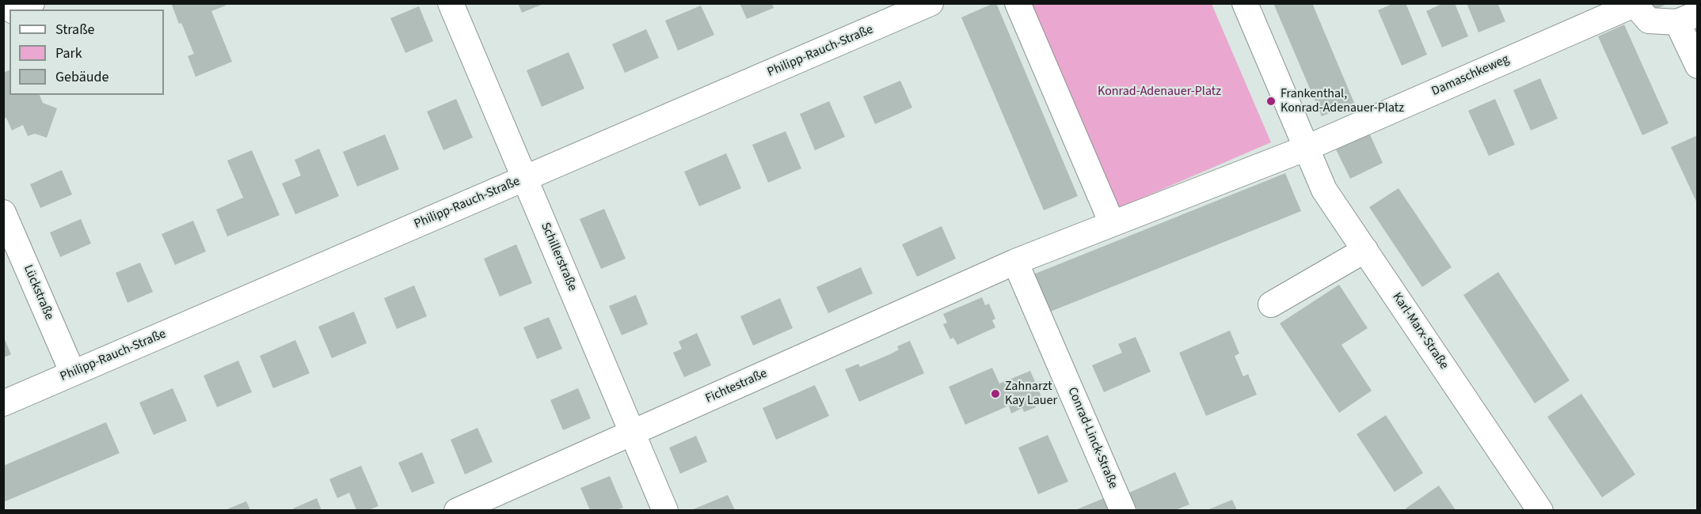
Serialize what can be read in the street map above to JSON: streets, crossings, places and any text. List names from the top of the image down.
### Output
{
  "streets": {
    "street": [
      "Philipp-Rauch-Straße",
      "Damaschkeweg",
      "Schillerstraße",
      "Lückstraße",
      "Karl-Marx-Straße",
      "Fichtestraße",
      "Conrad-Linck-Straße"
    ]
  },
  "crossings": [
    ["Philipp-Rauch-Straße", "Schillerstraße"],
    ["Philipp-Rauch-Straße", "Lückstraße"],
    ["Damaschkeweg", "Karl-Marx-Straße"],
    ["Schillerstraße", "Fichtestraße"],
    ["Fichtestraße", "Conrad-Linck-Straße"]
  ],
  "parks": ["Konrad-Adenauer-Platz"],
  "places": ["Frankenthal, Konrad-Adenauer-Platz", "Zahnarzt Kay Lauer"],
  "legend": ["Straße", "Park", "Gebäude"]
}
